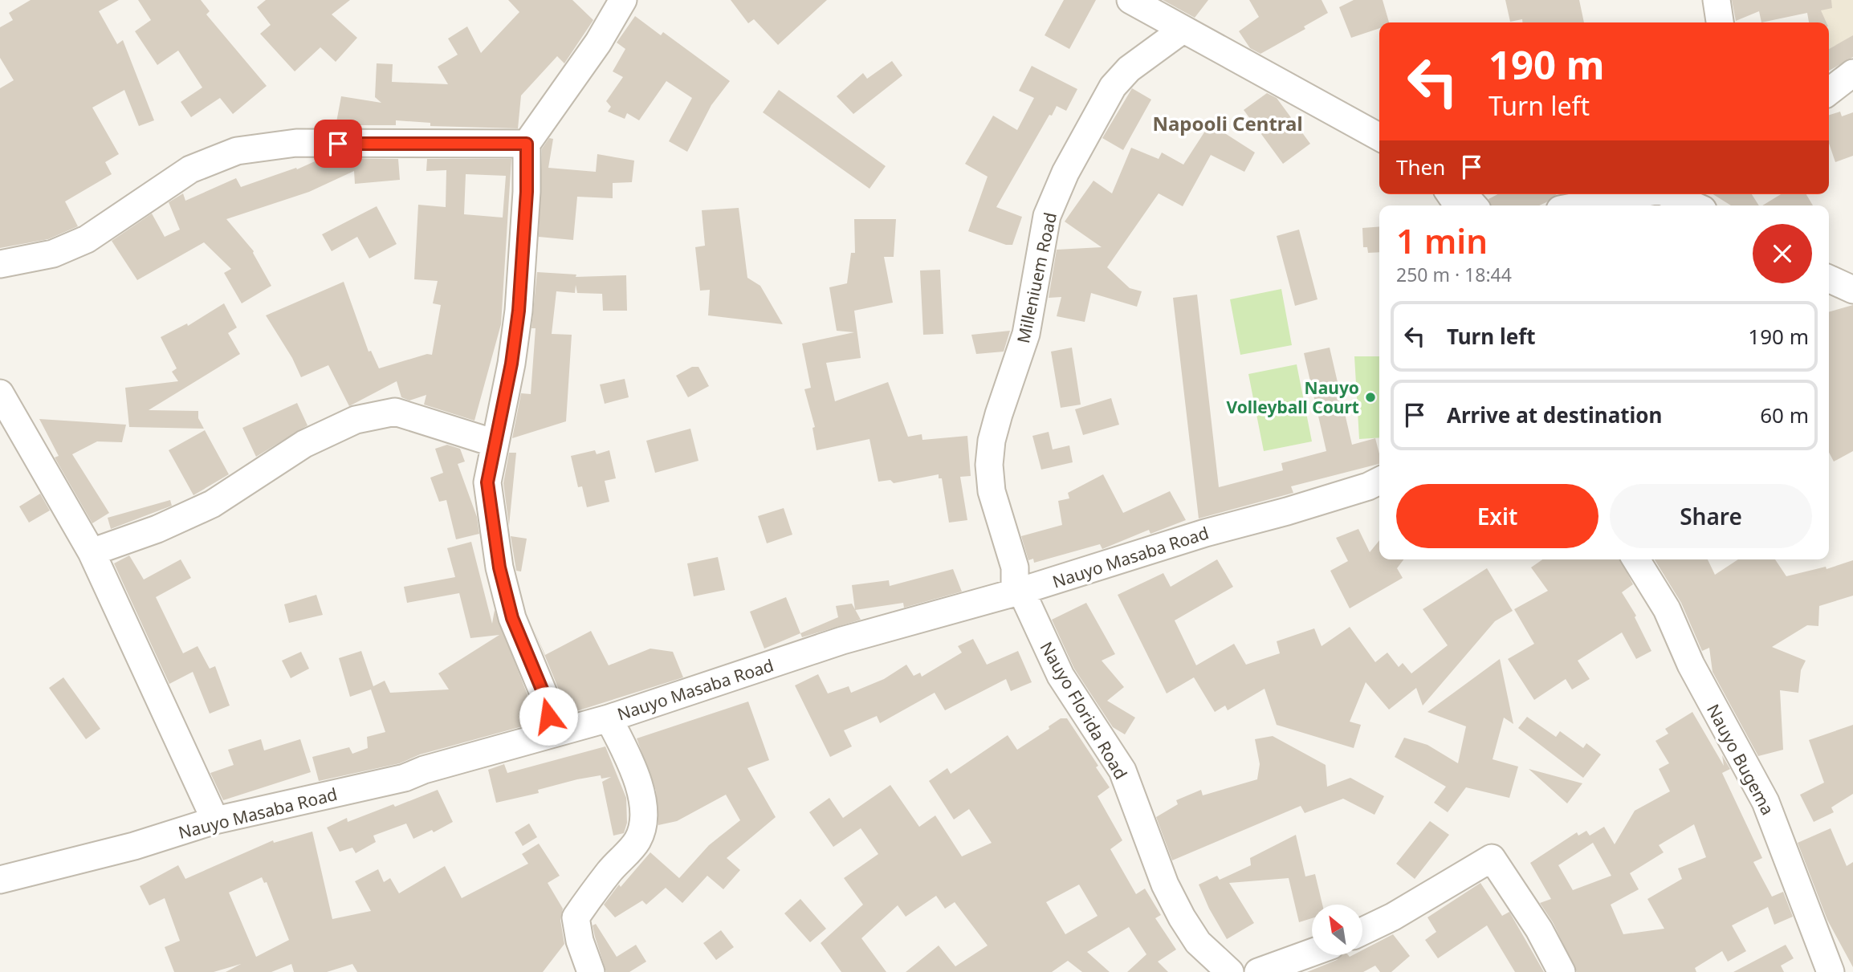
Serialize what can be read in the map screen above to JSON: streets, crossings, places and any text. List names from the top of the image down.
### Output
{
  "streets": {
    "street": [
      "Milleniuem Road",
      "Nauyo Masaba Road",
      "Nauyo Florida Road",
      "Nauyo Bugema"
    ]
  },
  "crossings": [
    ["Milleniuem Road", "Nauyo Masaba Road"],
    ["Milleniuem Road", "Nauyo Florida Road"],
    ["Nauyo Masaba Road", "Nauyo Florida Road"]
  ],
  "districts": ["Napooli Central"],
  "places": ["Nauyo Volleyball Court"],
  "north": "top left",
  "page": {
    "turn": ["190 m", "Turn left"],
    "then": "Then",
    "heading": ["1 min", "250 m · 18:44"],
    "list": [
      {
        "name": "Turn left",
        "value": "190 m"
      },
      {
        "name": "Arrive at destination",
        "value": "60 m"
      }
    ],
    "buttons": ["Exit", "Share"]
  }
}
